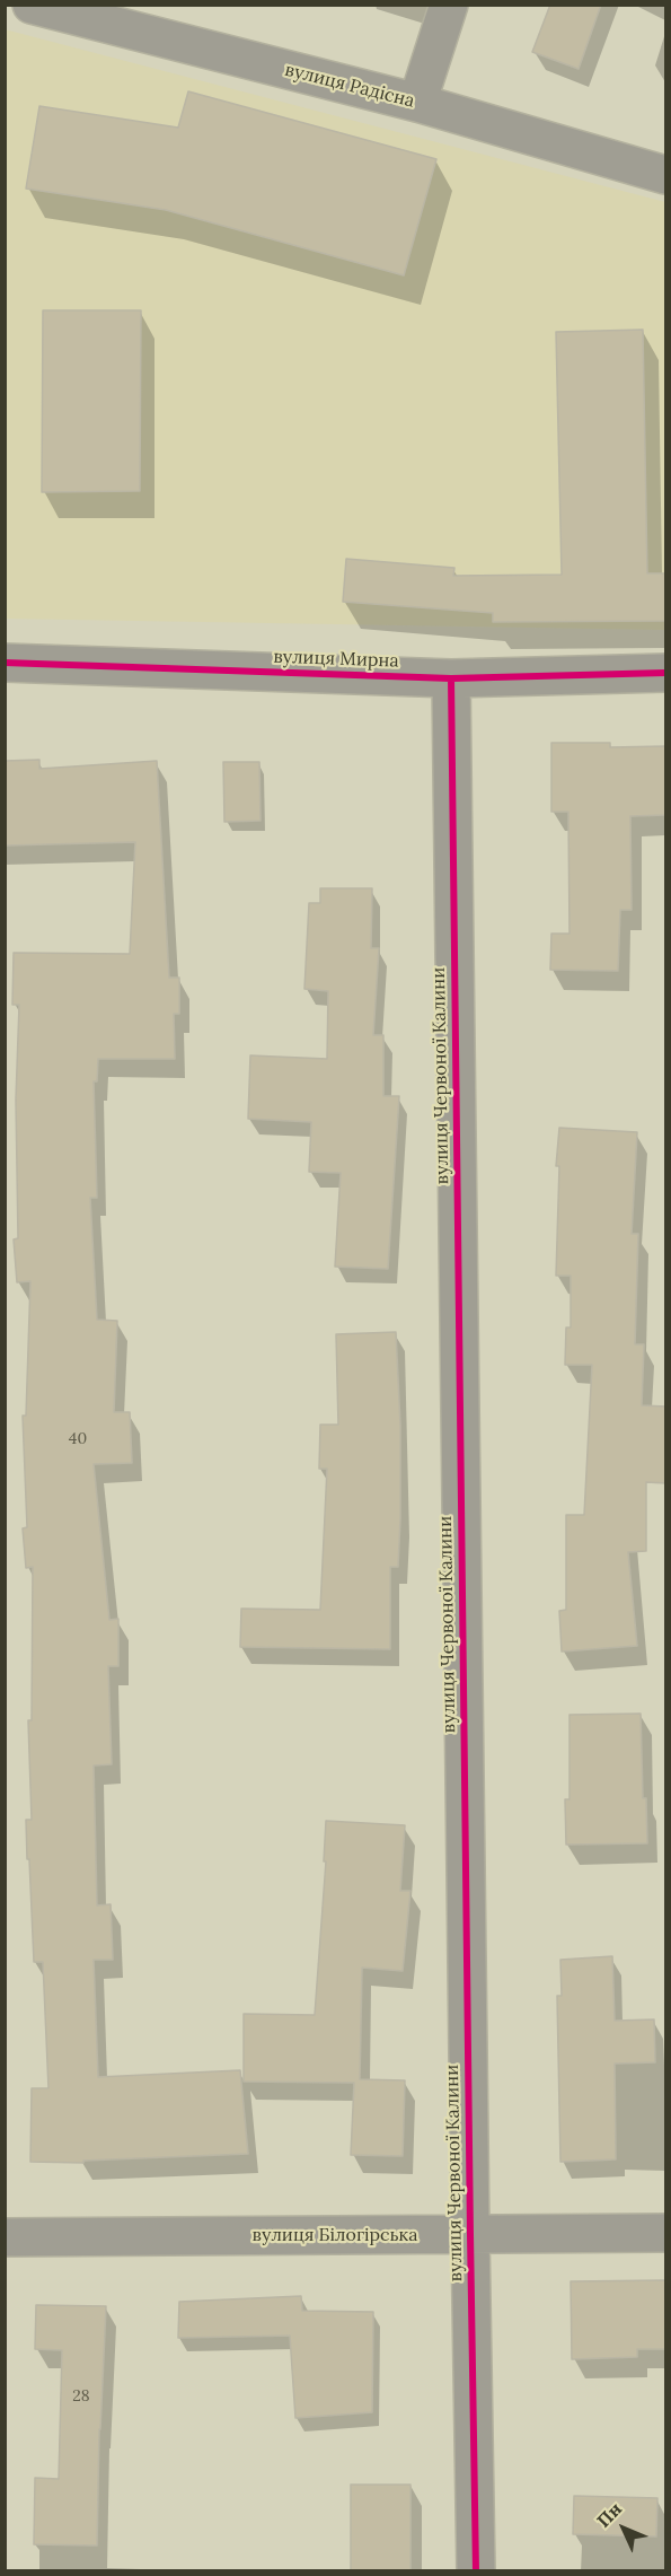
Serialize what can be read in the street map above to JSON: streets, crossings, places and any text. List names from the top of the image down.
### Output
{
  "streets": {
    "street": [
      "вулиця Радісна",
      "вулиця Мирна",
      "вулиця Червоної Калини",
      "вулиця Білогірська"
    ]
  },
  "crossings": [
    ["вулиця Мирна", "вулиця Червоної Калини"],
    ["вулиця Червоної Калини", "вулиця Білогірська"]
  ],
  "house_numbers": ["40", "28"],
  "north": "top left"
}
